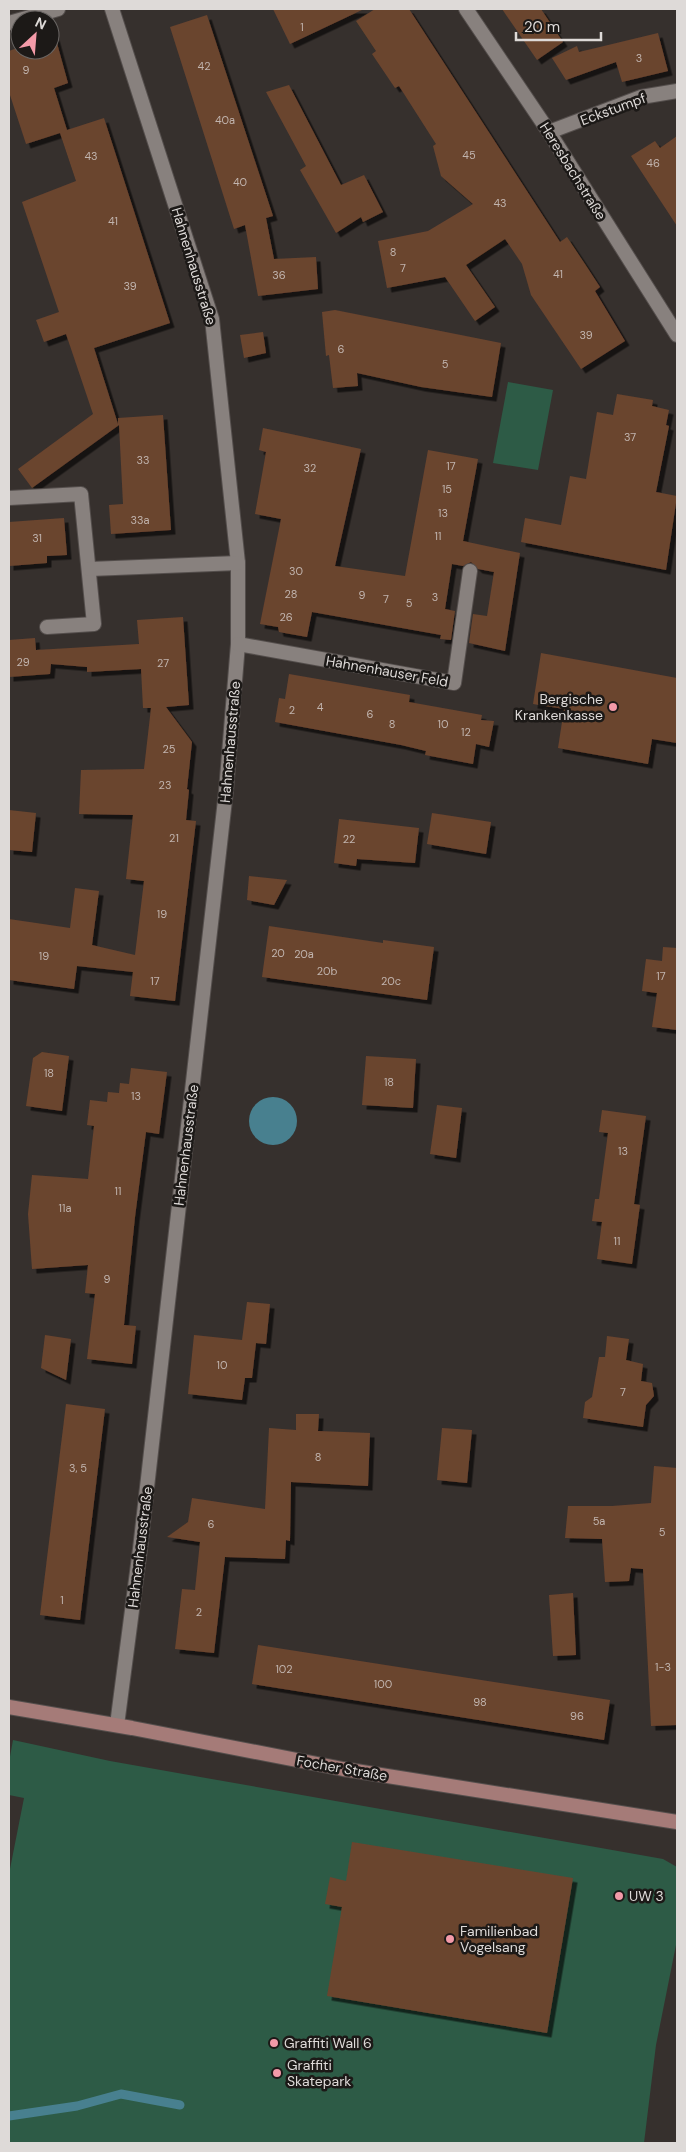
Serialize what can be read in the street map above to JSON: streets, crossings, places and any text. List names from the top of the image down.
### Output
{
  "streets": {
    "main road": ["Focher Straße"],
    "street": [
      "Eckstumpf",
      "Heresbachstraße",
      "Hahnenhausstraße",
      "Hahnenhauser Feld"
    ]
  },
  "crossings": [
    ["Eckstumpf", "Heresbachstraße"],
    ["Hahnenhausstraße", "Hahnenhauser Feld"],
    ["Hahnenhausstraße", "Focher Straße"]
  ],
  "places": [
    "Bergische Krankenkasse",
    "UW 3",
    "Familienbad Vogelsang",
    "Graffiti Wall 6",
    "Graffiti Skatepark"
  ],
  "house_numbers": [
    "1",
    "3",
    "42",
    "9",
    "40a",
    "45",
    "43",
    "46",
    "40",
    "43",
    "41",
    "8",
    "7",
    "41",
    "36",
    "39",
    "39",
    "6",
    "5",
    "37",
    "33",
    "17",
    "32",
    "15",
    "13",
    "33a",
    "11",
    "31",
    "30",
    "28",
    "9",
    "3",
    "7",
    "5",
    "26",
    "29",
    "27",
    "4",
    "2",
    "6",
    "8",
    "10",
    "12",
    "25",
    "23",
    "21",
    "22",
    "19",
    "20",
    "20a",
    "19",
    "20b",
    "17",
    "17",
    "20c",
    "18",
    "18",
    "13",
    "13",
    "11",
    "11a",
    "11",
    "9",
    "10",
    "7",
    "8",
    "3, 5",
    "5a",
    "6",
    "5",
    "1",
    "2",
    "1-3",
    "102",
    "100",
    "98",
    "96"
  ],
  "scale_bar": "20 m",
  "north": "top right"
}
